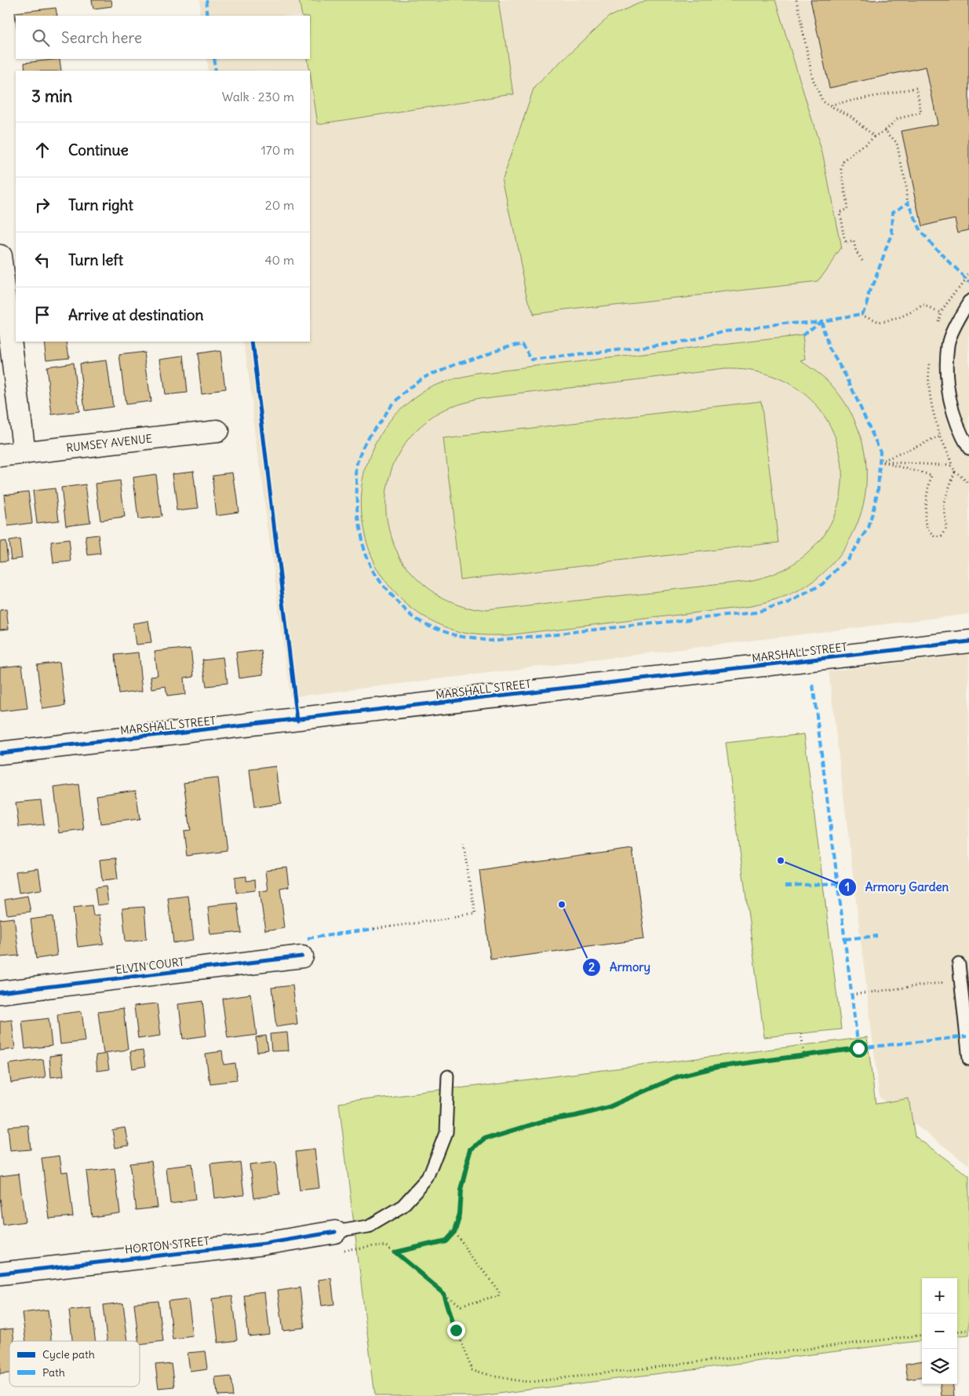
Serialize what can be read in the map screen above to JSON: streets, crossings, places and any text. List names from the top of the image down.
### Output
{
  "streets": {
    "street": [
      "RUMSEY AVENUE",
      "MARSHALL STREET",
      "ELVIN COURT",
      "HORTON STREET"
    ]
  },
  "places": ["Armory Garden", "Armory"],
  "legend": ["Cycle path", "Path"],
  "page": {
    "search": "Search here",
    "heading": ["3 min", "Walk · 230 m"],
    "list": [
      ["Continue", "170 m"],
      ["Turn right", "20 m"],
      ["Turn left", "40 m"],
      "Arrive at destination"
    ],
    "map_buttons": ["+", "−"]
  }
}
